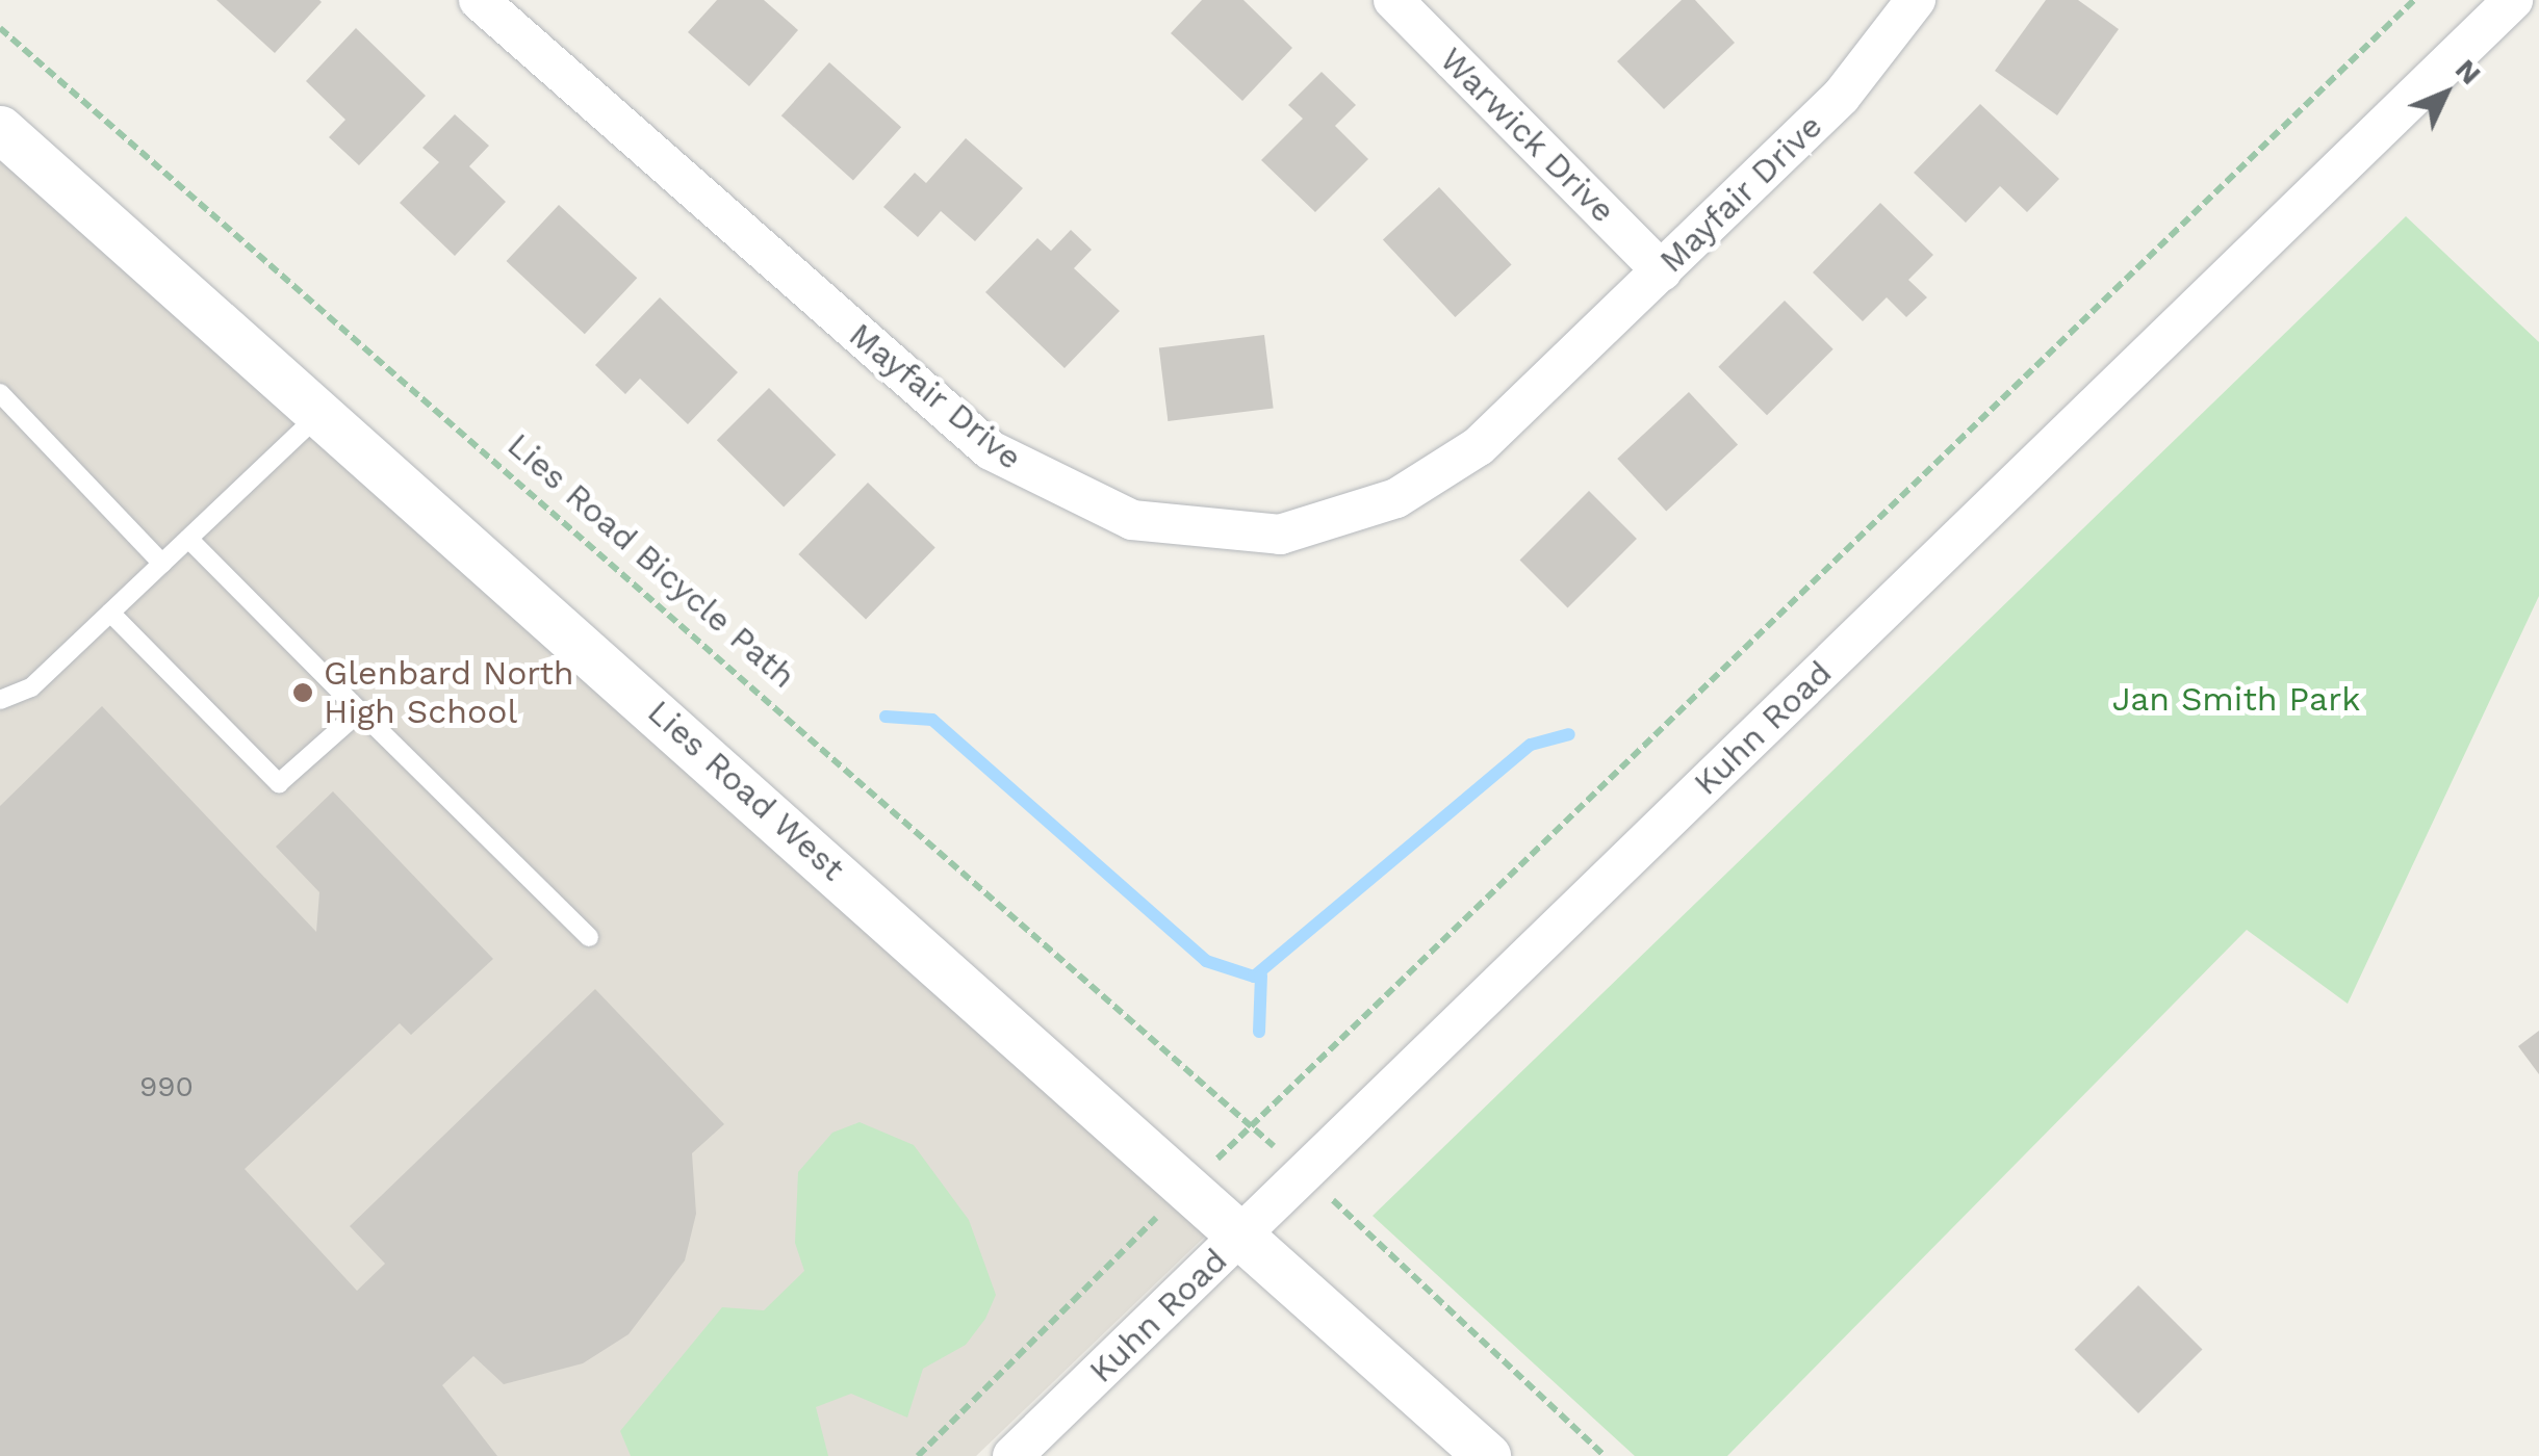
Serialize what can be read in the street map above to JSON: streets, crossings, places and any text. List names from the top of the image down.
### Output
{
  "streets": {
    "street": [
      "Warwick Drive",
      "Mayfair Drive",
      "Kuhn Road",
      "Lies Road West"
    ],
    "path": ["Lies Road Bicycle Path"]
  },
  "crossings": [
    ["Warwick Drive", "Mayfair Drive"],
    ["Kuhn Road", "Lies Road West"]
  ],
  "parks": ["Jan Smith Park"],
  "places": ["Glenbard North High School"],
  "house_numbers": ["990"],
  "north": "top right"
}
